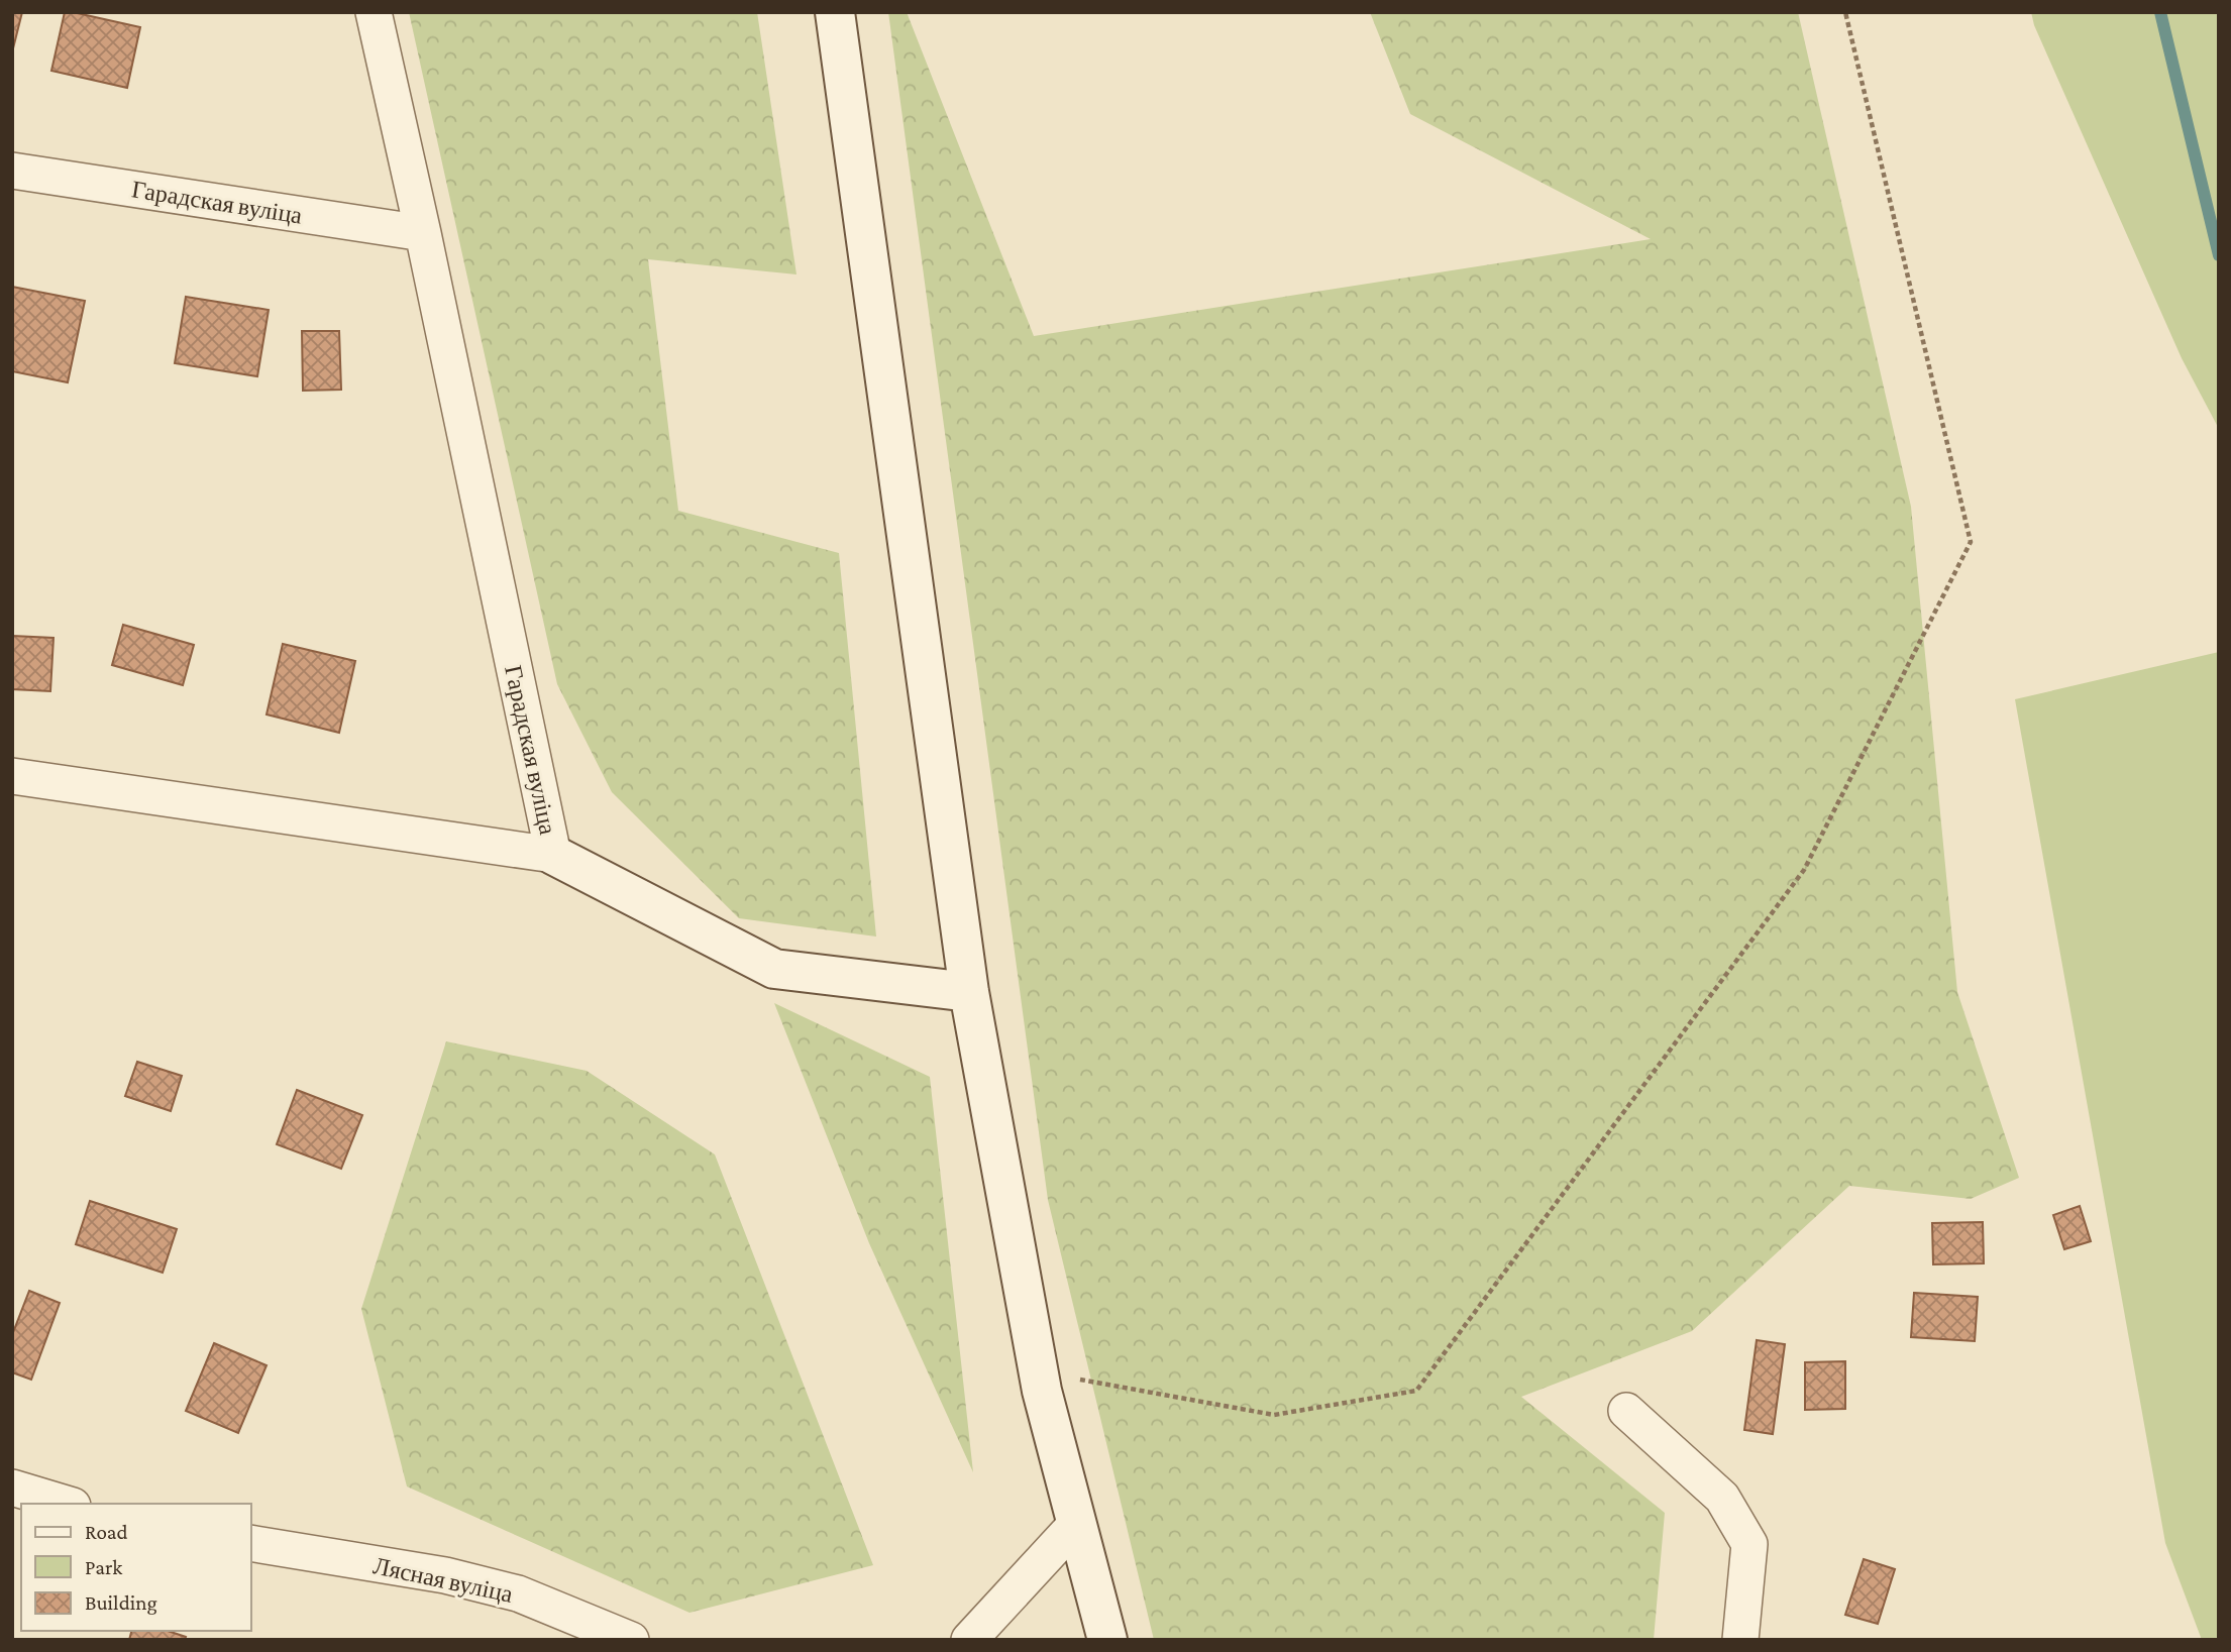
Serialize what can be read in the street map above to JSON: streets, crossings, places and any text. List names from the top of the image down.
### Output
{
  "streets": {
    "street": ["Гарадская вуліца", "Лясная вуліца"]
  },
  "legend": ["Road", "Park", "Building"]
}
